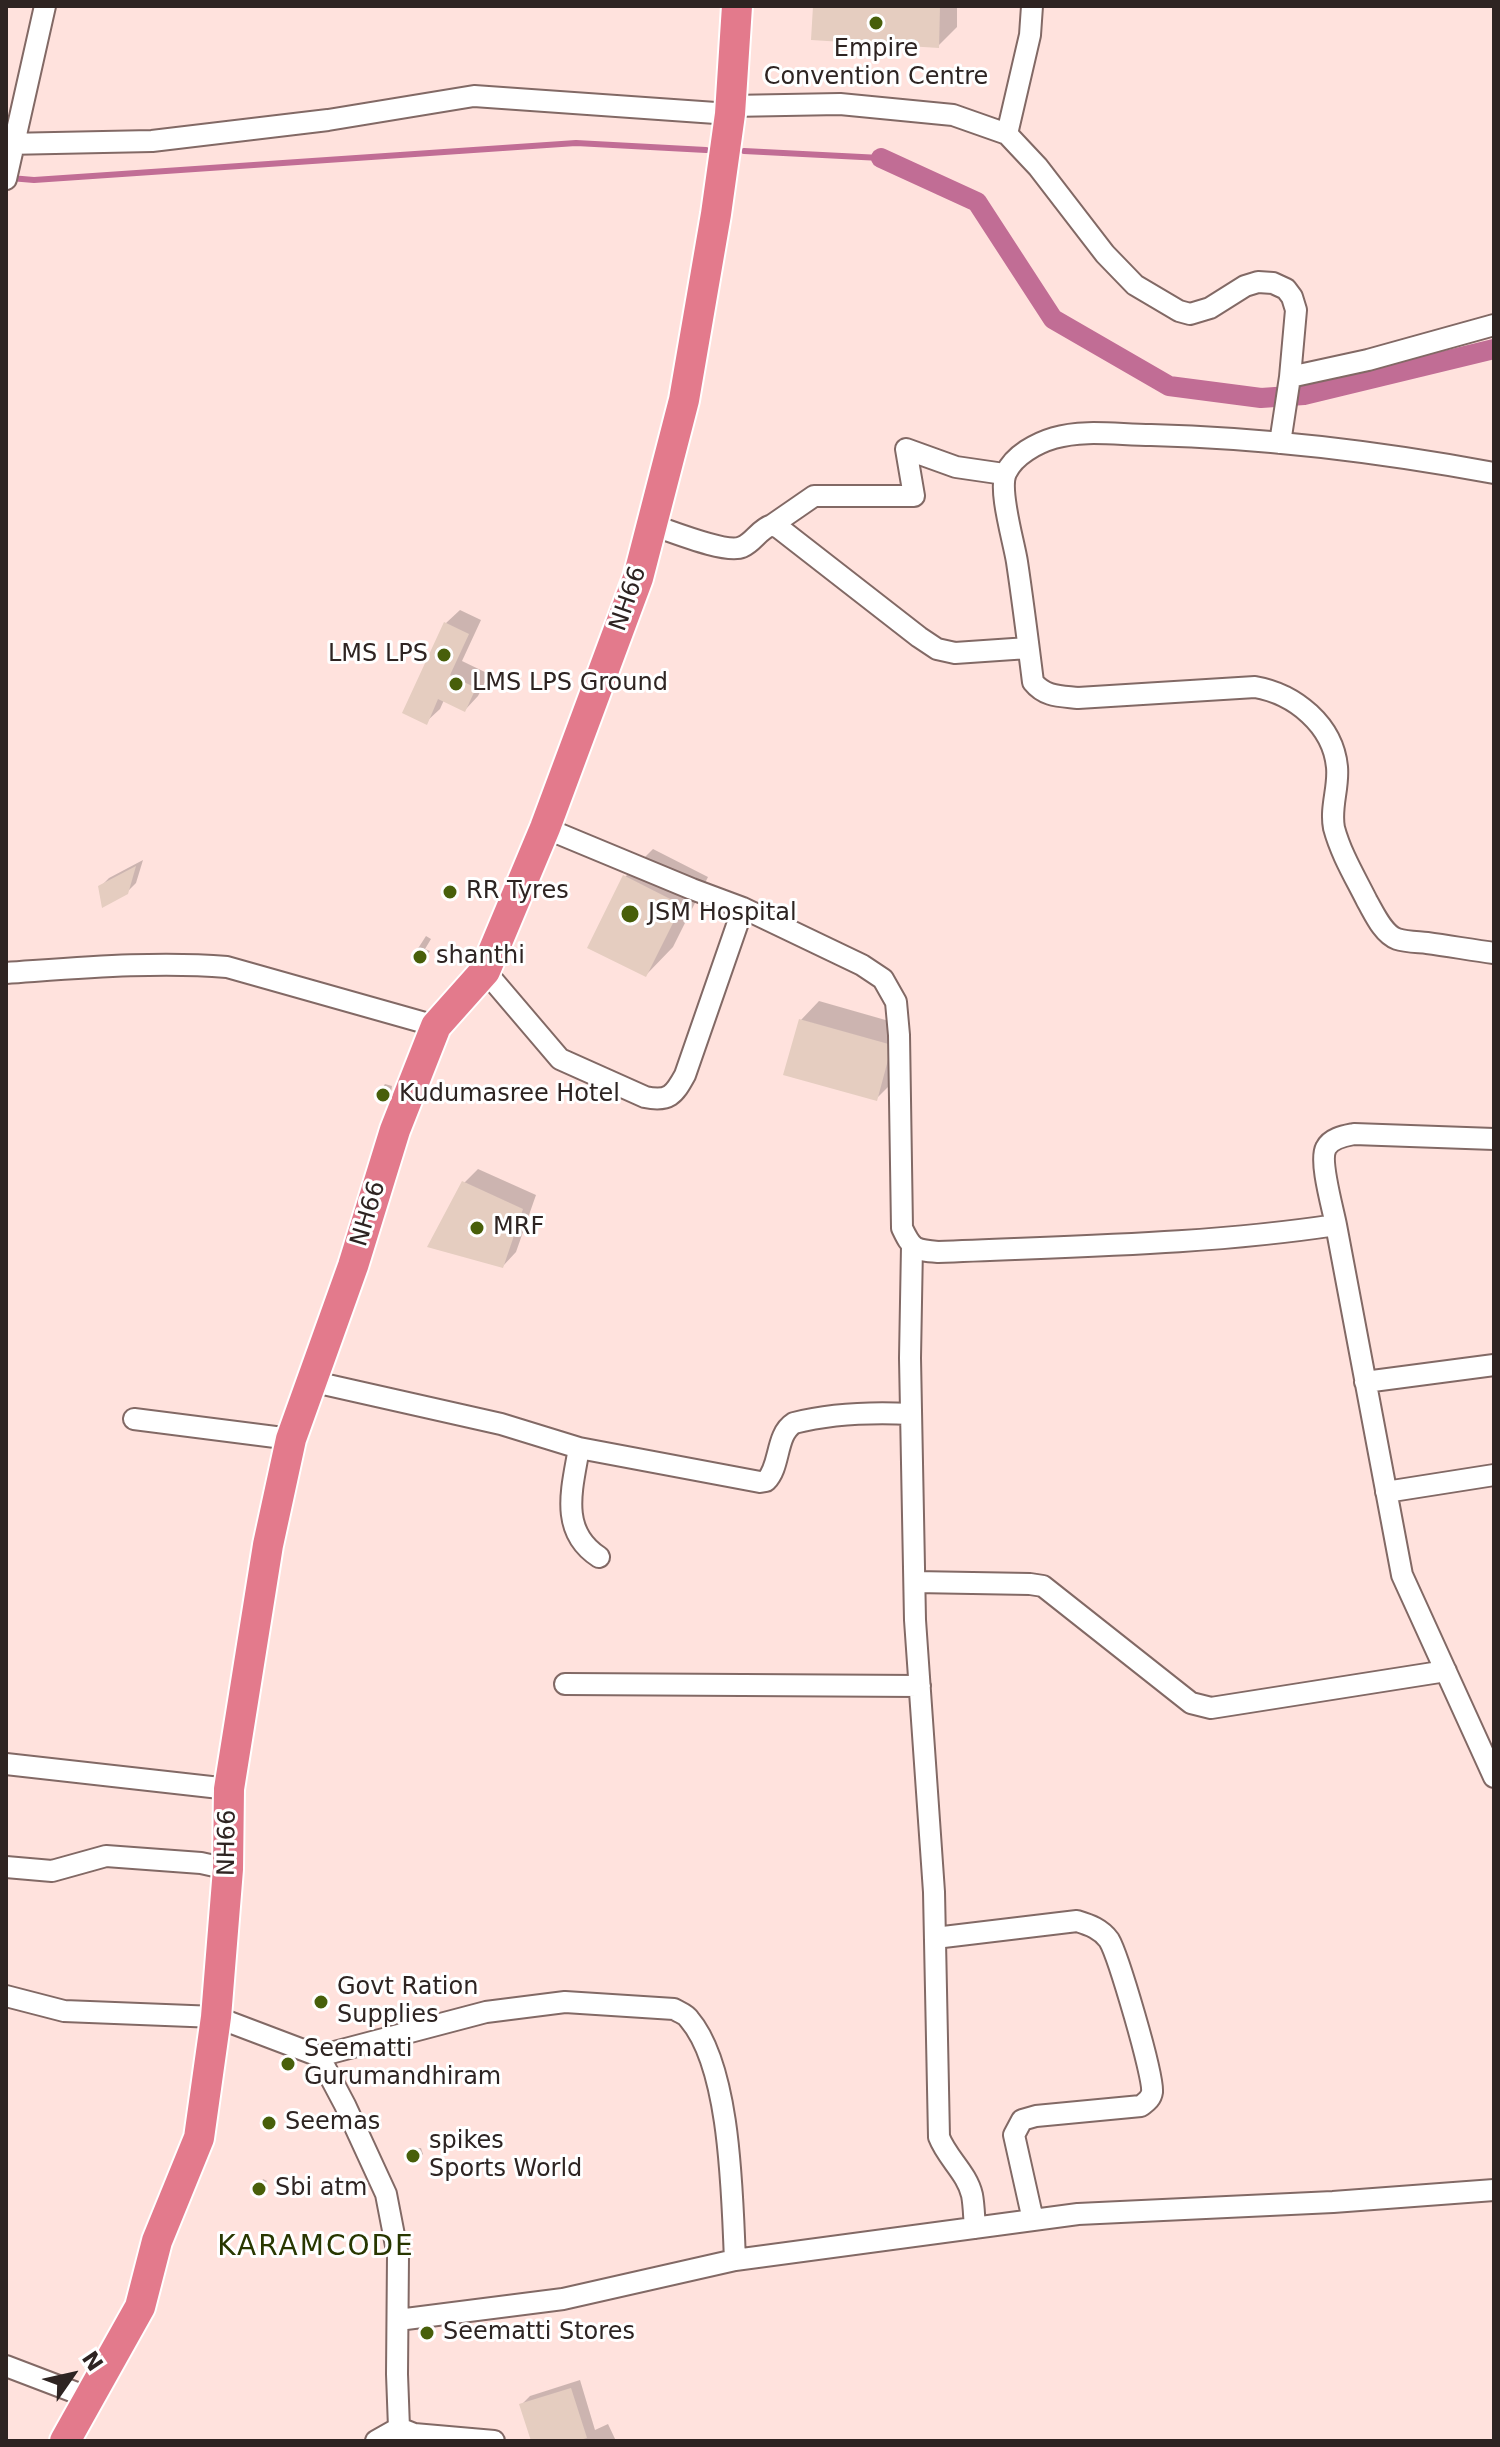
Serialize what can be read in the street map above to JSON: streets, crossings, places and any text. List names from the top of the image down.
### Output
{
  "streets": {
    "highway": ["NH66"]
  },
  "districts": ["KARAMCODE"],
  "places": [
    "Empire Convention Centre",
    "LMS LPS",
    "LMS LPS Ground",
    "RR Tyres",
    "JSM Hospital",
    "shanthi",
    "Kudumasree Hotel",
    "MRF",
    "Govt Ration Supplies",
    "Seematti Gurumandhiram",
    "Seemas",
    "spikes Sports World",
    "Sbi atm",
    "Seematti Stores"
  ],
  "north": "top right"
}
